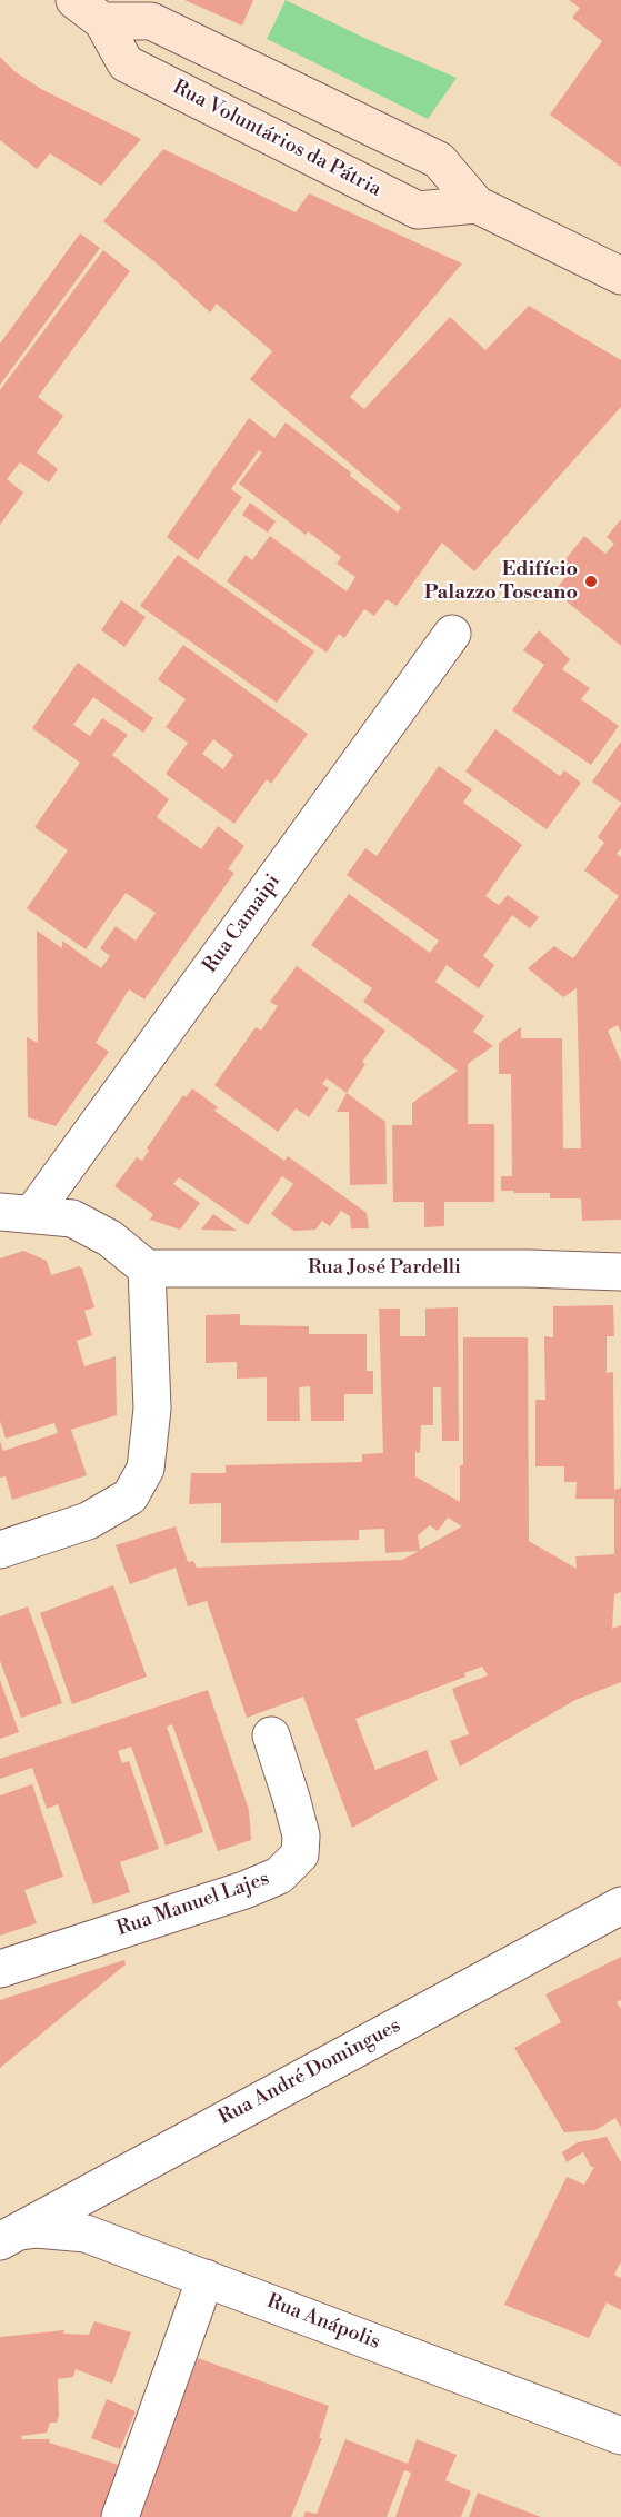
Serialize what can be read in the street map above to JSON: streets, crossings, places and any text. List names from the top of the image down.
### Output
{
  "streets": {
    "main road": ["Rua Voluntários da Pátria"],
    "street": [
      "Rua Camaipi",
      "Rua José Pardelli",
      "Rua Manuel Lajes",
      "Rua André Domingues",
      "Rua Anápolis"
    ]
  },
  "crossings": [
    ["Rua André Domingues", "Rua Anápolis"]
  ],
  "places": ["Edifício Palazzo Toscano"]
}
